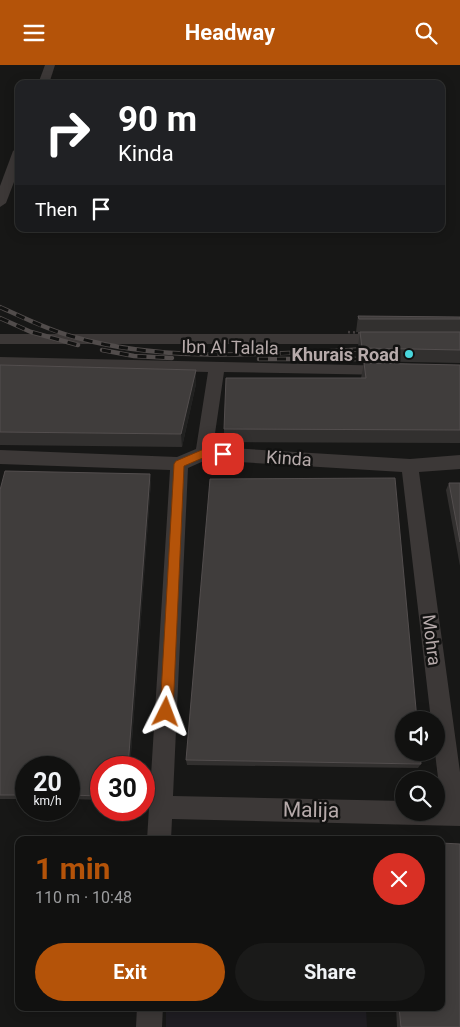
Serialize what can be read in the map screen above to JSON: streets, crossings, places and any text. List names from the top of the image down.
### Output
{
  "streets": {
    "street": [
      "Ibn Al Talala",
      "Kinda",
      "Mohra",
      "Malija"
    ]
  },
  "crossings": [
    ["Kinda", "Mohra"],
    ["Mohra", "Malija"]
  ],
  "places": ["Khurais Road"],
  "page": {
    "header": "Headway",
    "turn": ["90 m", "Kinda"],
    "then": "Then",
    "speed": "20 km/h",
    "limit": "30",
    "heading": ["1 min", "110 m · 10:48"],
    "buttons": ["Exit", "Share"]
  }
}
